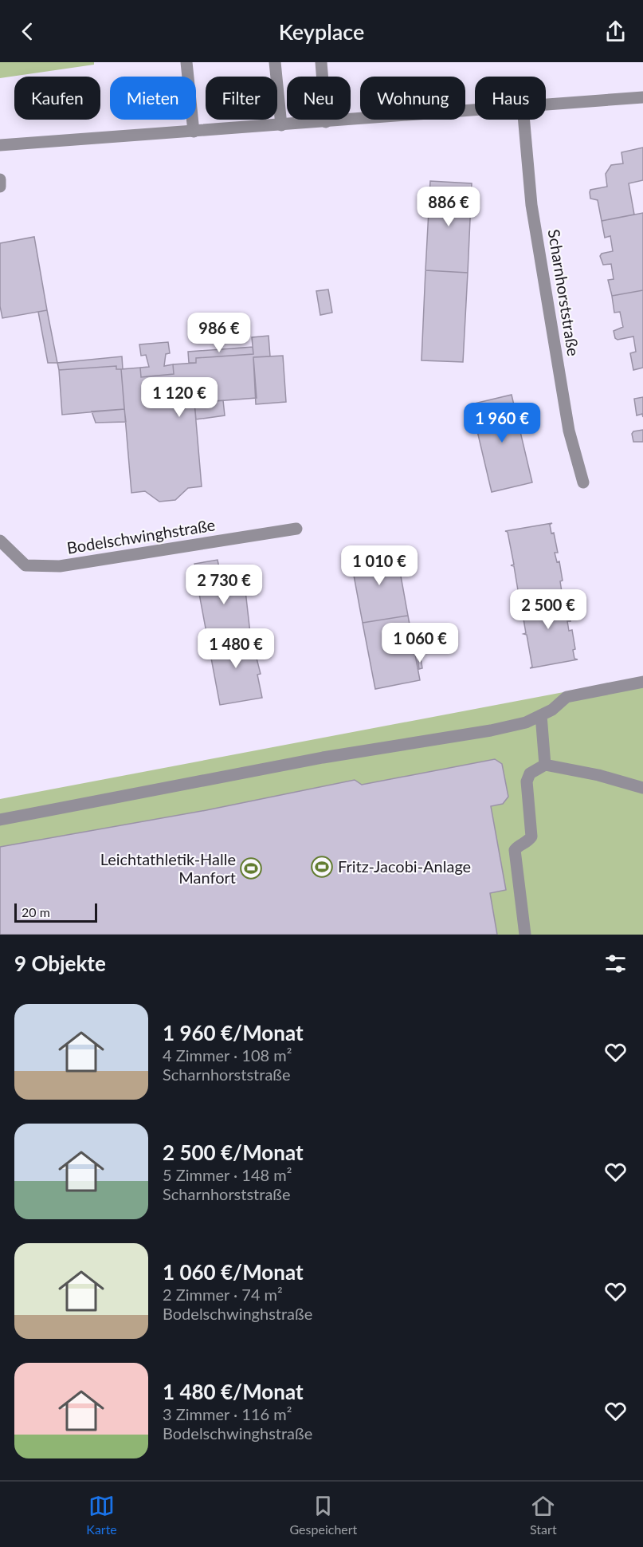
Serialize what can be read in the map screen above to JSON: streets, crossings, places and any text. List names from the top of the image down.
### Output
{
  "streets": {
    "street": ["Scharnhorststraße", "Bodelschwinghstraße"]
  },
  "places": {
    "sports": ["Fritz-Jacobi-Anlage", "Leichtathletik-Halle Manfort"]
  },
  "scale_bar": "20 m",
  "page": {
    "header": "Keyplace",
    "chip": [
      "Kaufen",
      "Mieten",
      "Filter",
      "Neu",
      "Wohnung",
      "Haus"
    ],
    "price": [
      "886 €",
      "986 €",
      "1 120 €",
      "1 960 €",
      "1 010 €",
      "2 730 €",
      "2 500 €",
      "1 060 €",
      "1 480 €"
    ],
    "scale": "20 m",
    "heading": "9 Objekte",
    "list": [
      {
        "name": "1 960 €/Monat",
        "note": "4 Zimmer · 108 m² · Scharnhorststraße"
      },
      {
        "name": "2 500 €/Monat",
        "note": "5 Zimmer · 148 m² · Scharnhorststraße"
      },
      {
        "name": "1 060 €/Monat",
        "note": "2 Zimmer · 74 m² · Bodelschwinghstraße"
      },
      {
        "name": "1 480 €/Monat",
        "note": "3 Zimmer · 116 m² · Bodelschwinghstraße"
      }
    ],
    "tabs": ["Karte", "Gespeichert", "Start"]
  }
}
